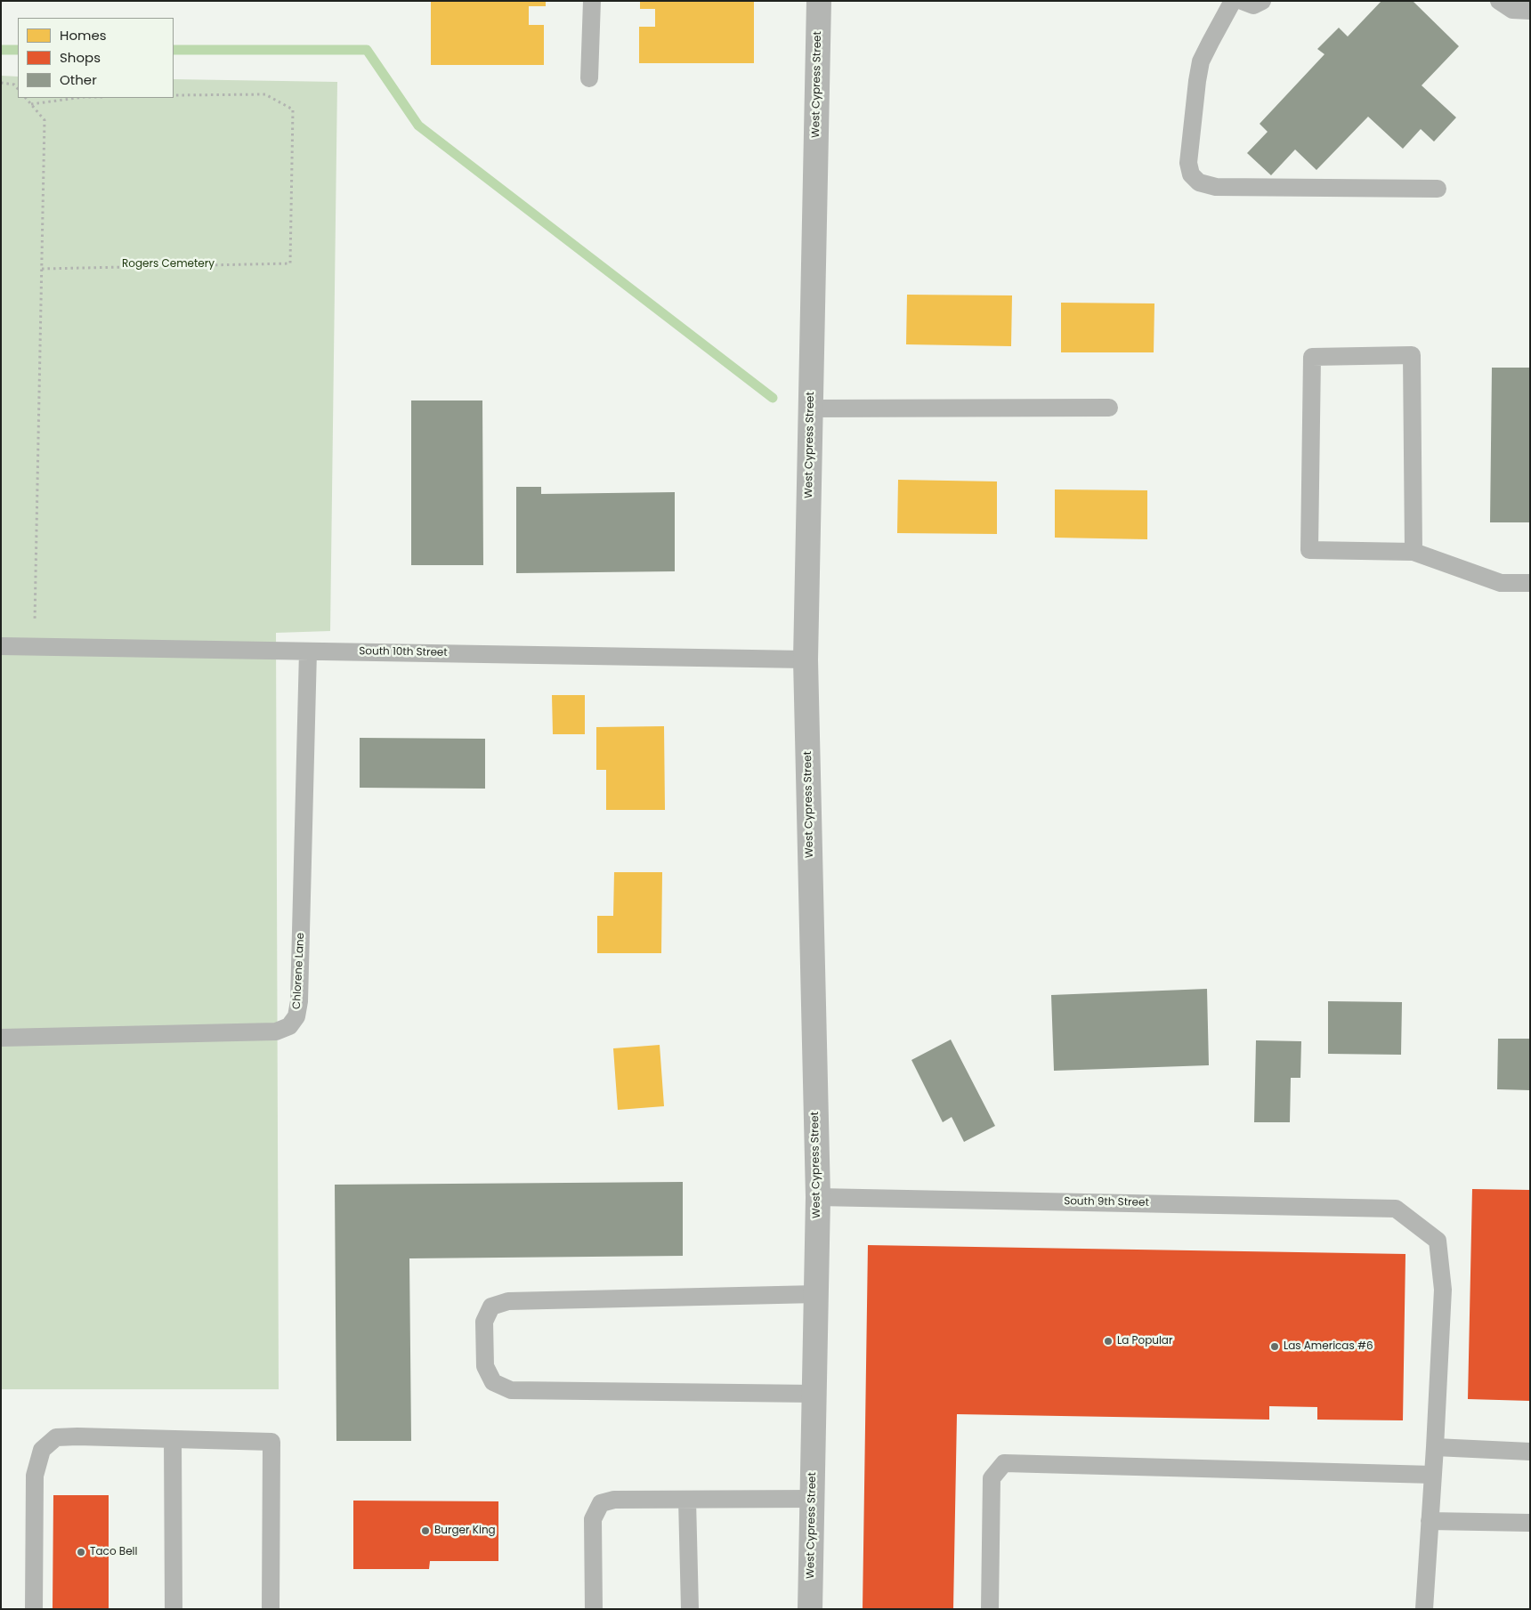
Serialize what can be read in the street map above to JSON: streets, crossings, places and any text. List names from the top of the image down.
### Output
{
  "streets": {
    "street": ["West Cypress Street"],
    "lane": ["South 10th Street", "Chlorene Lane", "South 9th Street"]
  },
  "crossings": [
    ["West Cypress Street", "South 10th Street"],
    ["West Cypress Street", "South 9th Street"],
    ["South 10th Street", "Chlorene Lane"]
  ],
  "parks": ["Rogers Cemetery"],
  "places": [
    "La Popular",
    "Las Americas #6",
    "Burger King",
    "Taco Bell"
  ],
  "legend": ["Homes", "Shops", "Other"]
}
